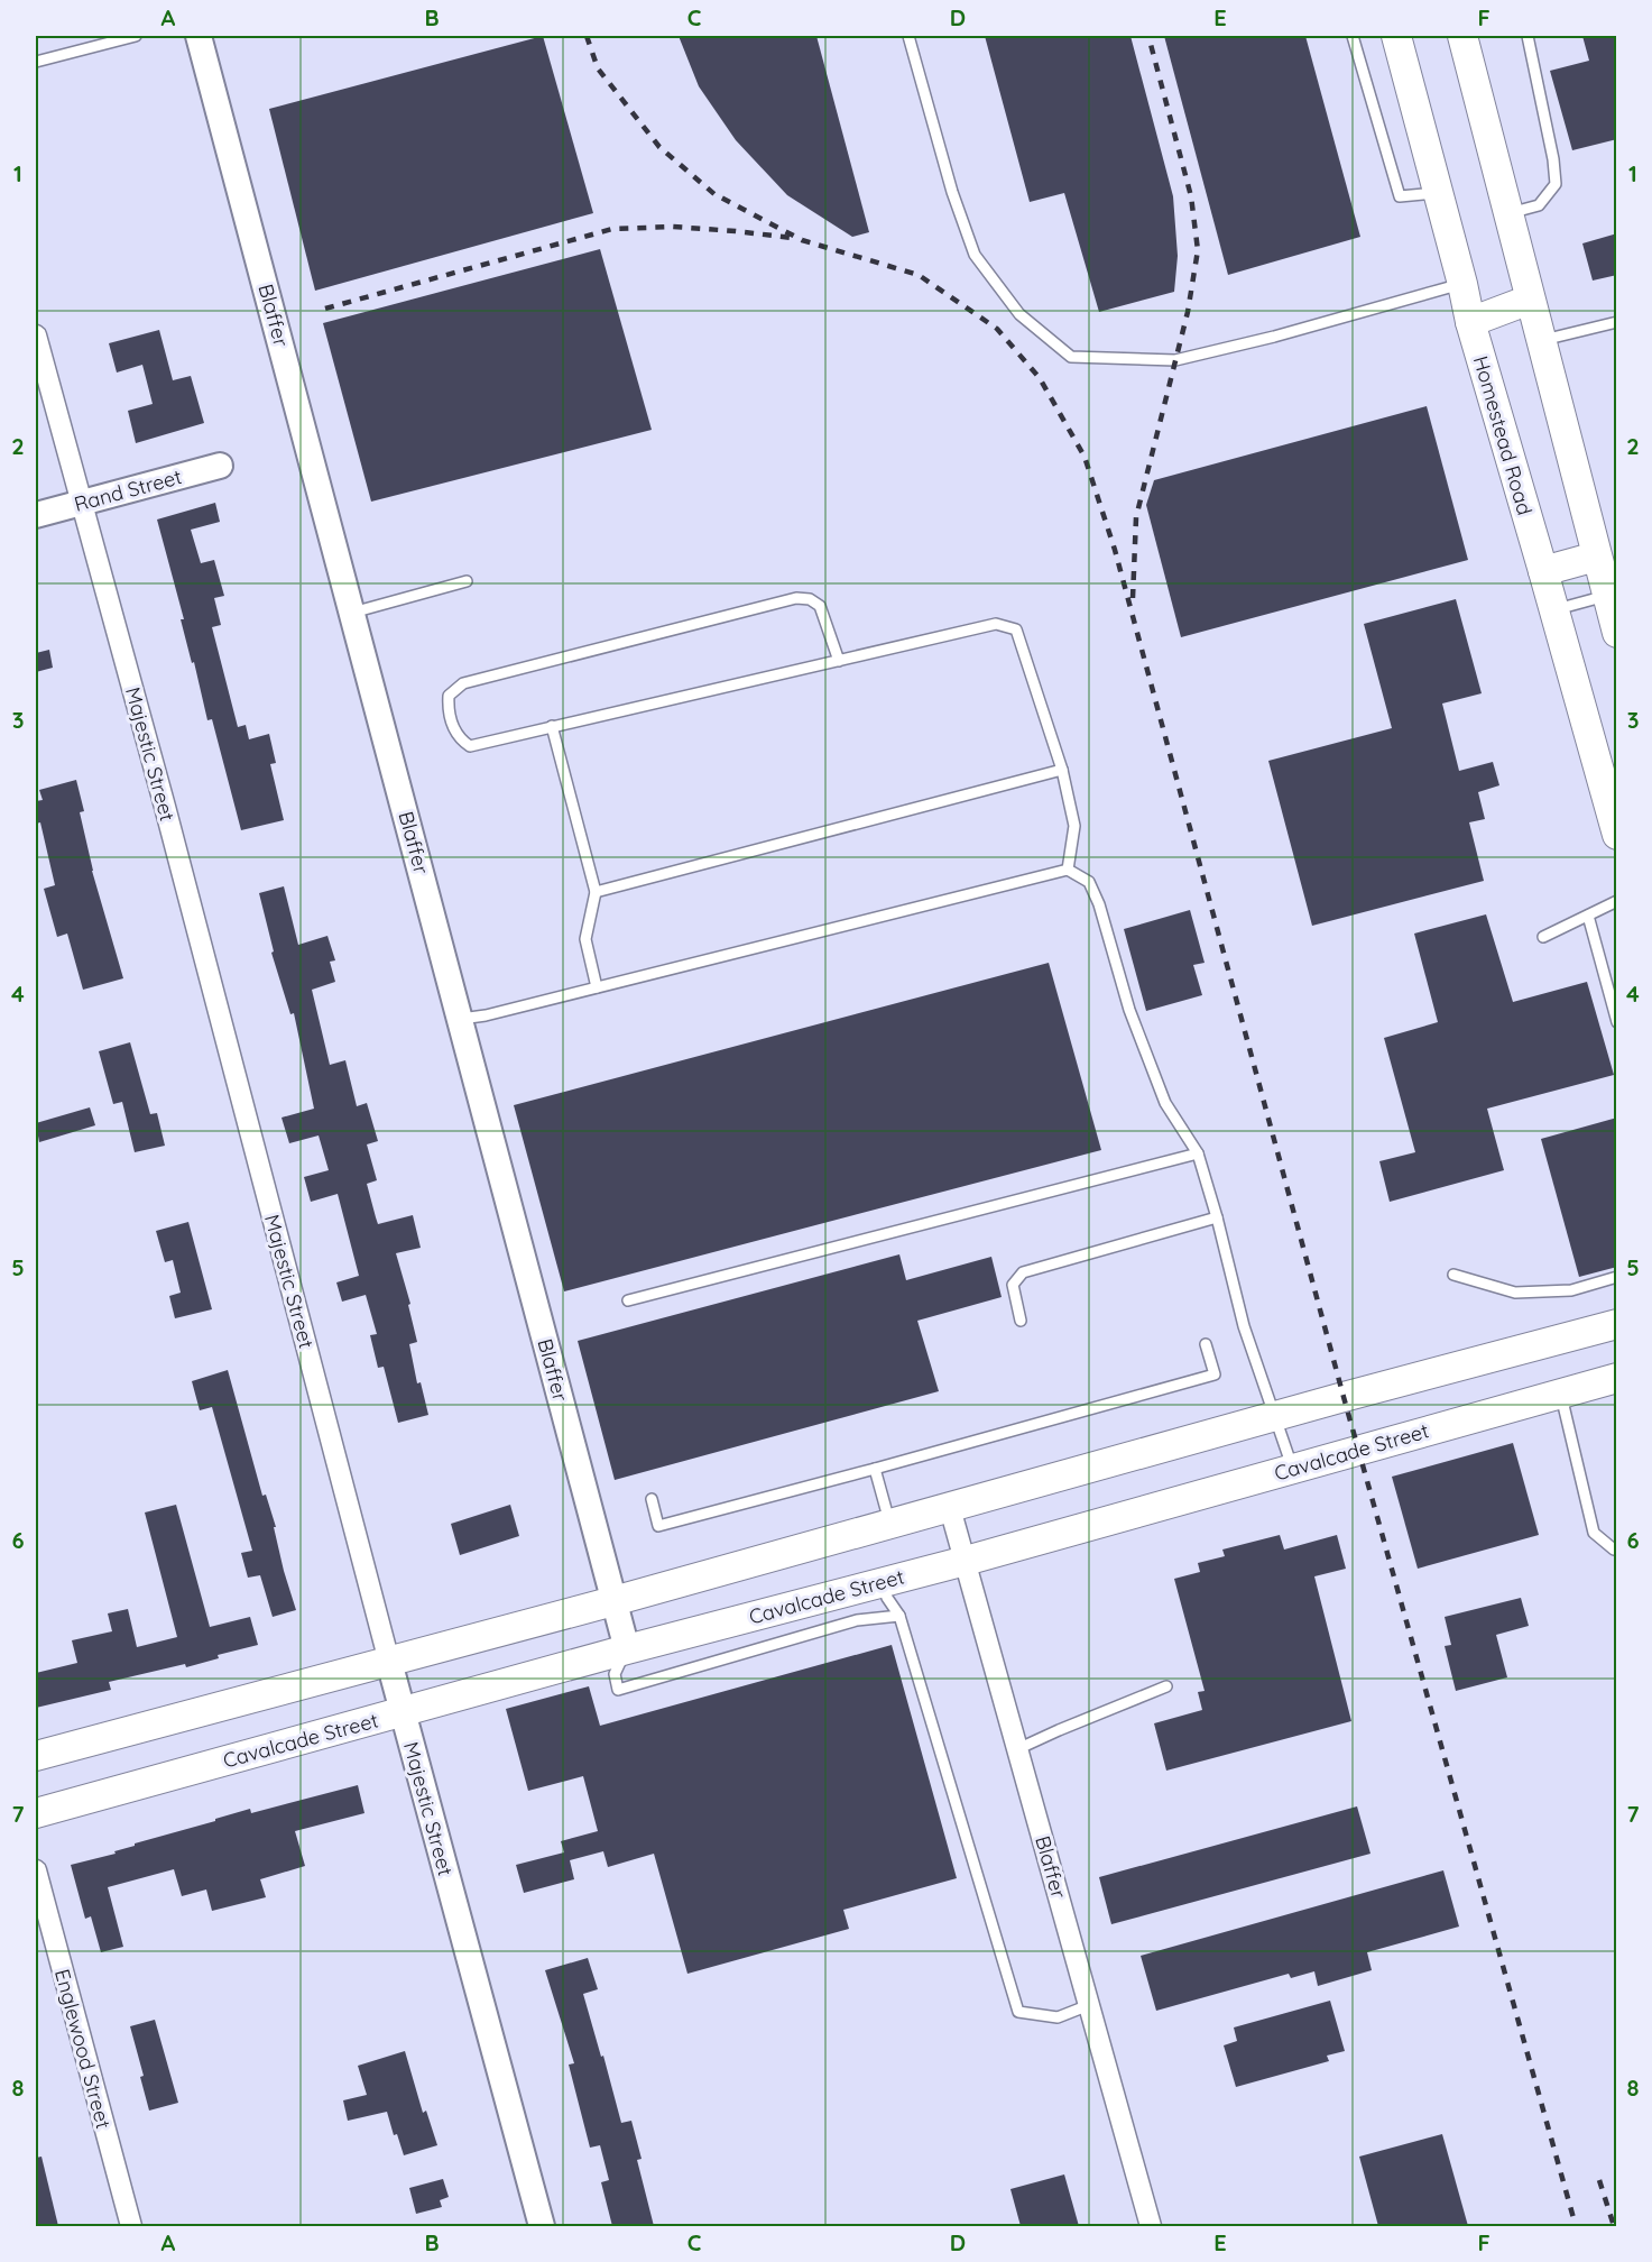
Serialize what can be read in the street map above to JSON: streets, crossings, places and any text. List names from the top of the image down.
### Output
{
  "streets": {
    "main road": ["Homestead Road", "Cavalcade Street"],
    "street": [
      "Blaffer",
      "Rand Street",
      "Majestic Street",
      "Englewood Street"
    ]
  },
  "crossings": [
    ["Blaffer", "Cavalcade Street"],
    ["Rand Street", "Majestic Street"],
    ["Majestic Street", "Cavalcade Street"]
  ],
  "grid": {
    "columns": [
      "A",
      "B",
      "C",
      "D",
      "E",
      "F"
    ],
    "rows": [
      "1",
      "2",
      "3",
      "4",
      "5",
      "6",
      "7",
      "8"
    ]
  }
}
